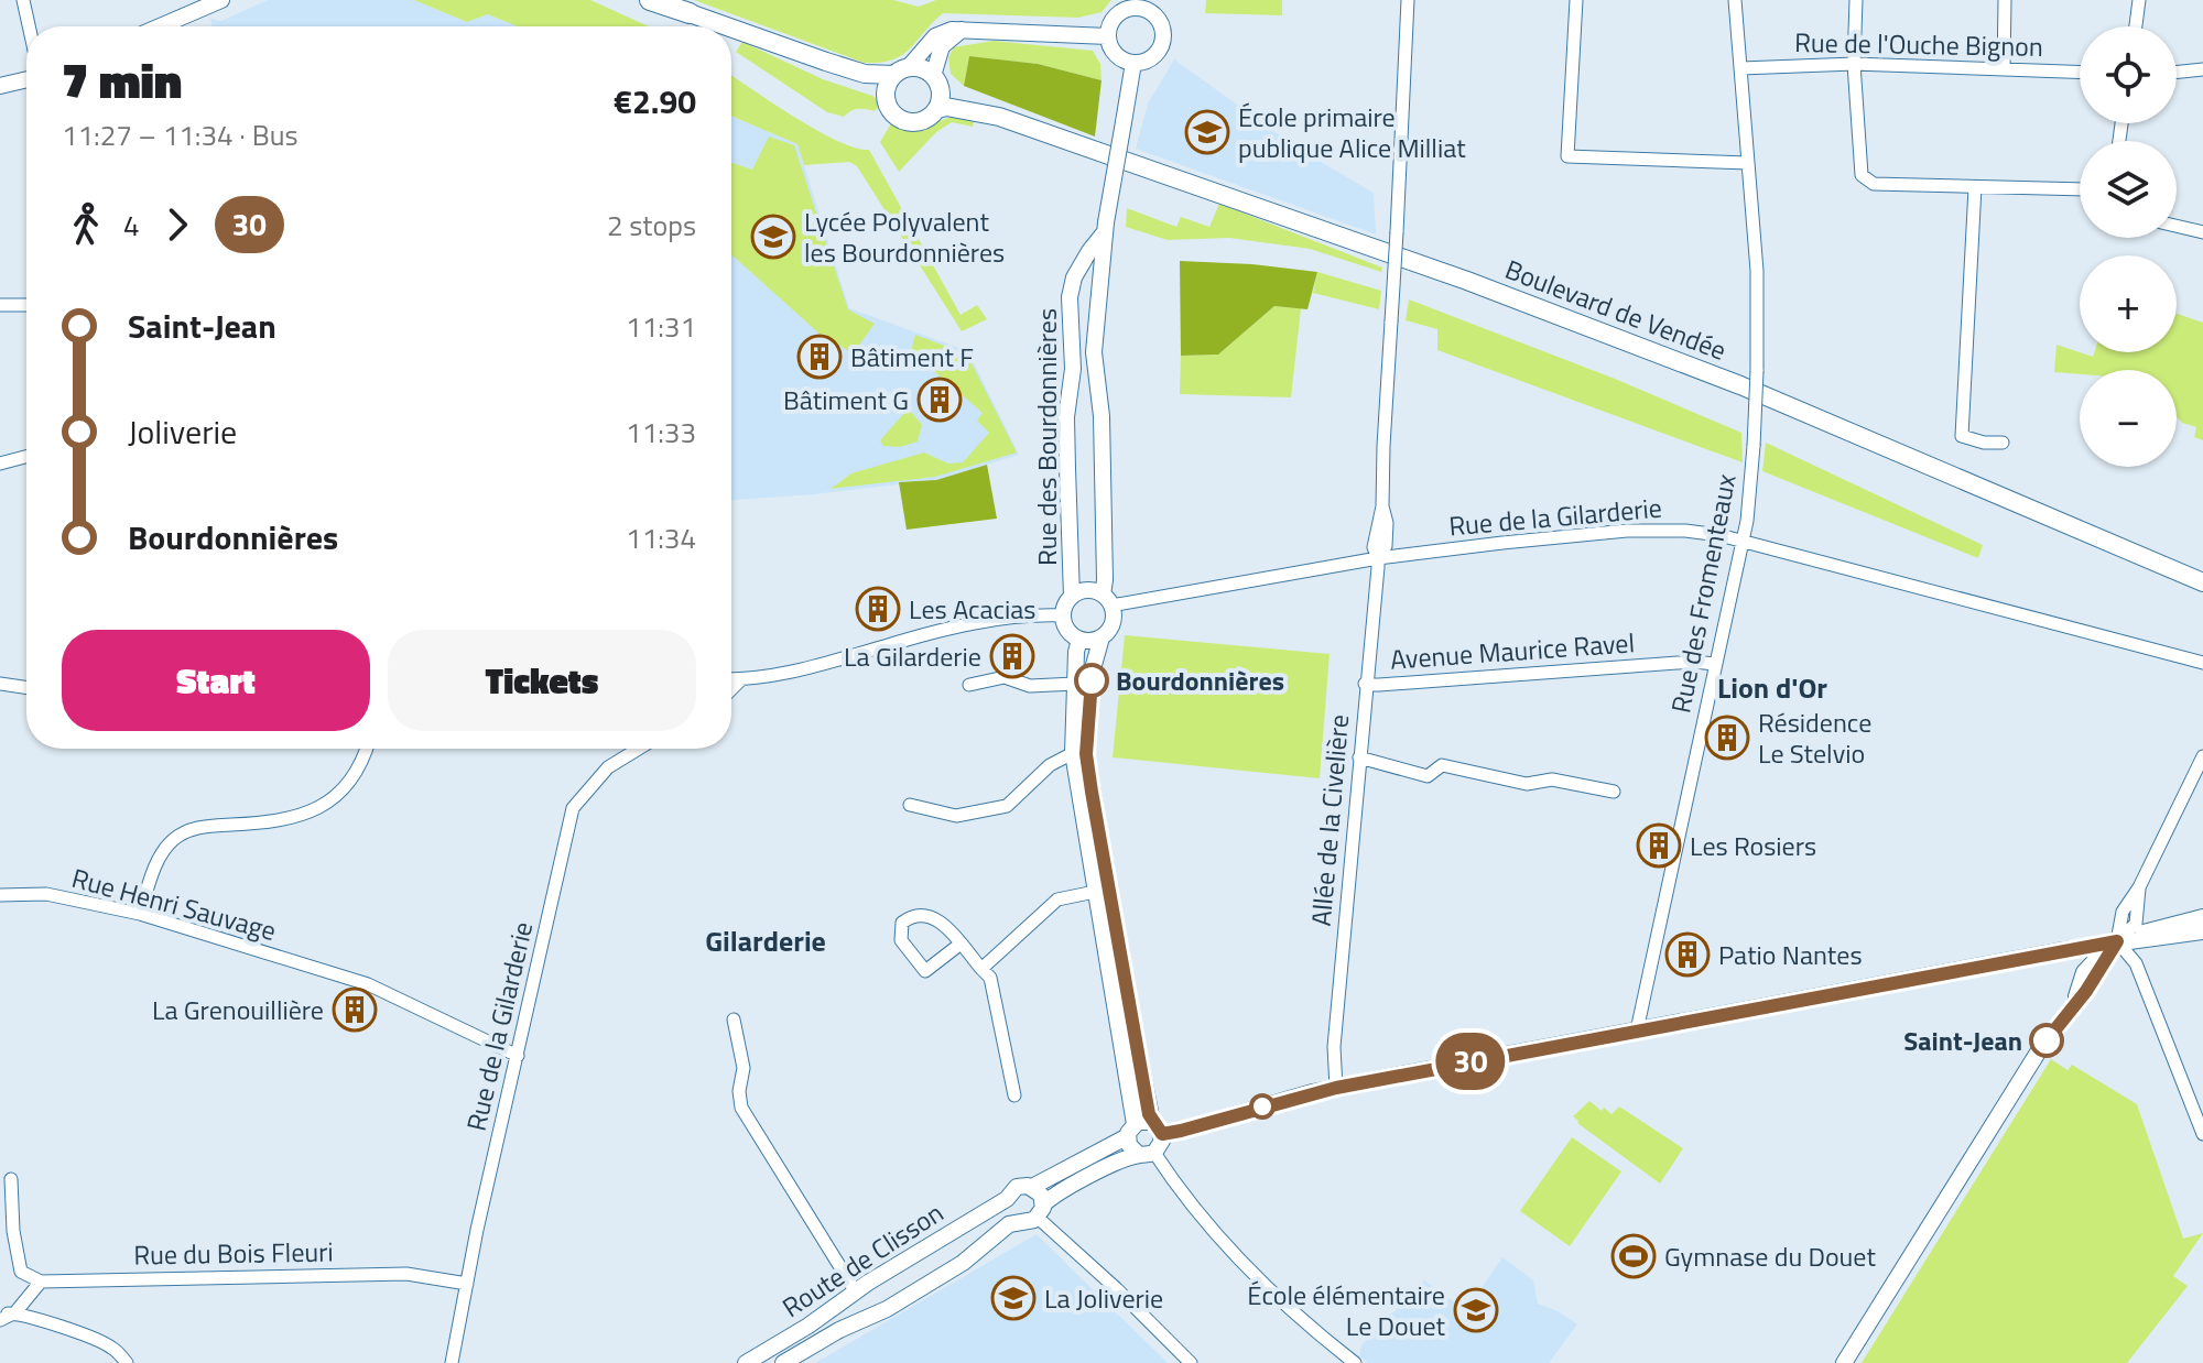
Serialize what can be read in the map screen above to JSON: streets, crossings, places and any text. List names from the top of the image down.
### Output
{
  "streets": {
    "main road": ["Boulevard de Vendée"],
    "street": [
      "Rue de l'Ouche Bignon",
      "Rue des Bourdonnières",
      "Rue de la Gilarderie",
      "Rue des Fromenteaux",
      "Avenue Maurice Ravel",
      "Allée de la Civelière",
      "Rue Henri Sauvage",
      "Rue du Bois Fleuri",
      "Route de Clisson"
    ]
  },
  "crossings": [
    ["Rue de l'Ouche Bignon", "Rue des Fromenteaux"],
    ["Rue des Bourdonnières", "Rue de la Gilarderie"],
    ["Rue de la Gilarderie", "Rue des Fromenteaux"],
    ["Rue de la Gilarderie", "Allée de la Civelière"],
    ["Rue de la Gilarderie", "Rue Henri Sauvage"],
    ["Rue de la Gilarderie", "Rue du Bois Fleuri"],
    ["Rue des Fromenteaux", "Avenue Maurice Ravel"],
    ["Avenue Maurice Ravel", "Allée de la Civelière"]
  ],
  "districts": ["Lion d'Or", "Gilarderie"],
  "places": {
    "school or university": [
      "École primaire publique Alice Milliat",
      "Lycée Polyvalent les Bourdonnières",
      "La Joliverie",
      "École élémentaire Le Douet"
    ],
    "building": [
      "Bâtiment F",
      "Bâtiment G",
      "Les Acacias",
      "La Gilarderie",
      "Résidence Le Stelvio",
      "Les Rosiers",
      "Patio Nantes",
      "La Grenouillière"
    ],
    "other": ["Bourdonnières", "Saint-Jean"],
    "sports": ["Gymnase du Douet"]
  },
  "lines": ["bus line 30"],
  "page": {
    "on_map": "30",
    "map_buttons": ["+", "−"],
    "heading": ["7 min", "11:27 – 11:34 · Bus", "€2.90"],
    "legs": ["4", "30", "2 stops"],
    "list": [
      {
        "name": "Saint-Jean",
        "value": "11:31"
      },
      {
        "name": "Joliverie",
        "value": "11:33"
      },
      {
        "name": "Bourdonnières",
        "value": "11:34"
      }
    ],
    "buttons": ["Start", "Tickets"]
  }
}
